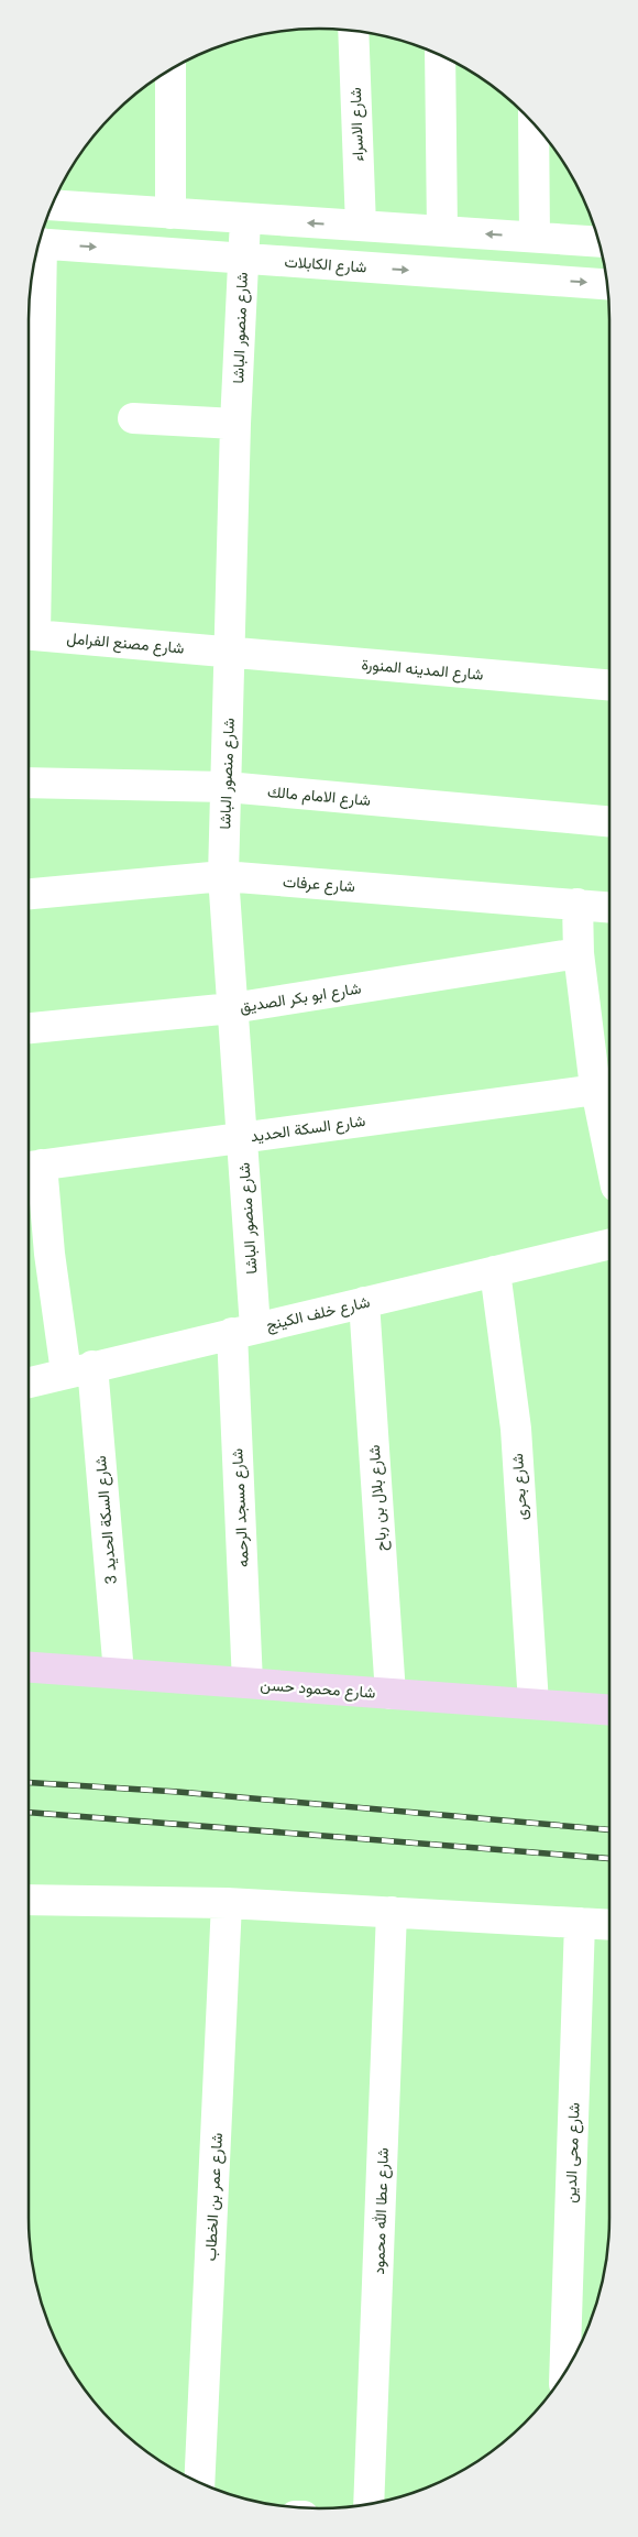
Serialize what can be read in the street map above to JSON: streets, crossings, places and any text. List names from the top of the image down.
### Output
{
  "streets": {
    "street": [
      "شارع الاسراء",
      "شارع الكابلات",
      "شارع منصور الباشا",
      "شارع مصنع الفرامل",
      "شارع المدينه المنورة",
      "شارع الامام مالك",
      "شارع عرفات",
      "شارع ابو بكر الصديق",
      "شارع السكة الحديد",
      "شارع خلف الكينج",
      "شارع بحرى",
      "شارع بلال بن رباح",
      "شارع مسجد الرحمه",
      "شارع السكة الحديد 3",
      "شارع محمود حسن",
      "شارع محى الدين",
      "شارع عمر بن الخطاب",
      "شارع عطا الله محمود"
    ]
  },
  "crossings": [
    ["شارع الكابلات", "شارع منصور الباشا"],
    ["شارع منصور الباشا", "شارع مصنع الفرامل"],
    ["شارع منصور الباشا", "شارع المدينه المنورة"],
    ["شارع منصور الباشا", "شارع الامام مالك"],
    ["شارع منصور الباشا", "شارع عرفات"],
    ["شارع منصور الباشا", "شارع ابو بكر الصديق"],
    ["شارع منصور الباشا", "شارع السكة الحديد"],
    ["شارع منصور الباشا", "شارع خلف الكينج"],
    ["شارع منصور الباشا", "شارع مسجد الرحمه"],
    ["شارع مصنع الفرامل", "شارع المدينه المنورة"],
    ["شارع السكة الحديد", "شارع السكة الحديد 3"],
    ["شارع خلف الكينج", "شارع بحرى"],
    ["شارع خلف الكينج", "شارع بلال بن رباح"],
    ["شارع خلف الكينج", "شارع مسجد الرحمه"],
    ["شارع خلف الكينج", "شارع السكة الحديد 3"],
    ["شارع بحرى", "شارع محمود حسن"],
    ["شارع بلال بن رباح", "شارع محمود حسن"],
    ["شارع مسجد الرحمه", "شارع محمود حسن"],
    ["شارع السكة الحديد 3", "شارع محمود حسن"]
  ]
}
